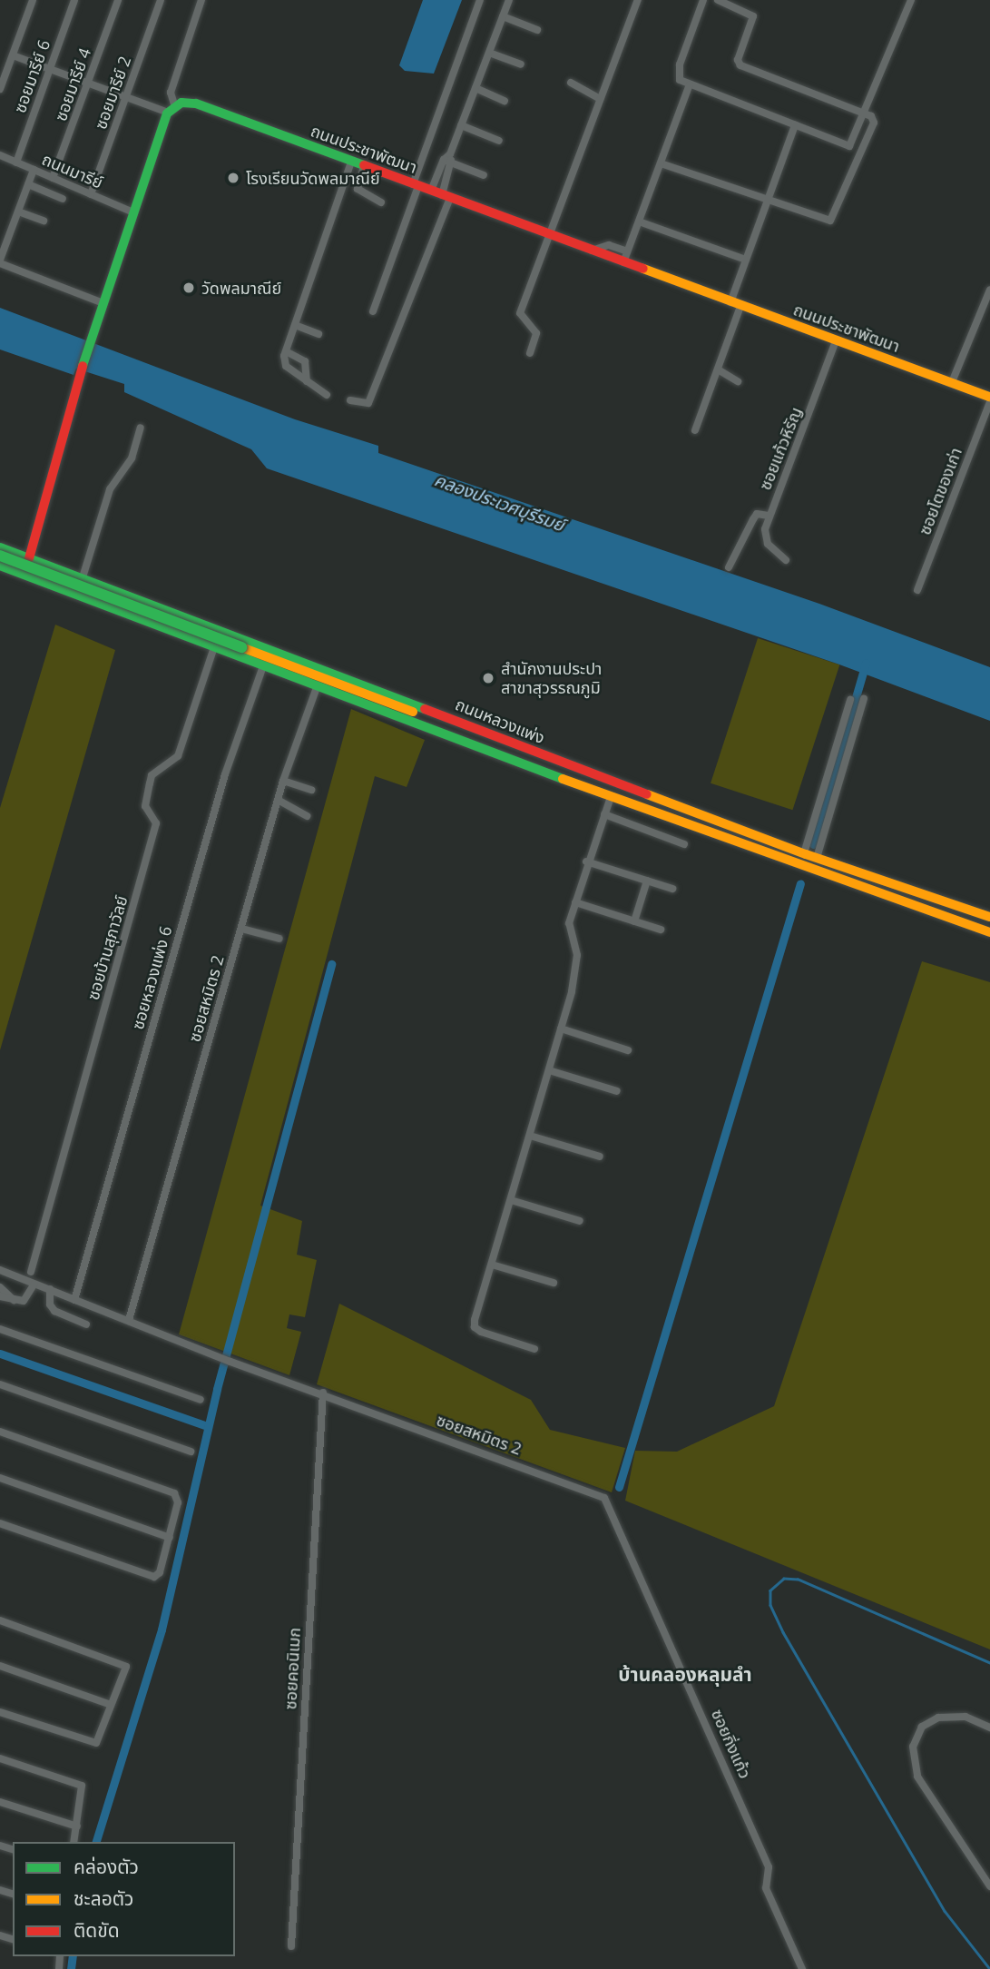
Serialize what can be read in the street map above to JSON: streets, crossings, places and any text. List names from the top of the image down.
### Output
{
  "streets": {
    "main road": ["ถนนประชาพัฒนา", "ถนนหลวงแพ่ง"],
    "street": [
      "ซอยมารีย์ 6",
      "ซอยมารีย์ 4",
      "ซอยมารีย์ 2",
      "ถนนมารีย์",
      "ซอยแก้วหิรัญ",
      "ซอยโตของเก่า",
      "ซอยบ้านสุภาวัลย์",
      "ซอยหลวงแพ่ง 6",
      "ซอยสหมิตร 2",
      "ซอยคอนิเมก",
      "ซอยกิ่งแก้ว"
    ]
  },
  "crossings": [
    ["ซอยมารีย์ 6", "ถนนมารีย์"],
    ["ซอยมารีย์ 4", "ถนนมารีย์"],
    ["ซอยมารีย์ 2", "ถนนมารีย์"],
    ["ถนนประชาพัฒนา", "ซอยแก้วหิรัญ"],
    ["ถนนหลวงแพ่ง", "ซอยบ้านสุภาวัลย์"],
    ["ถนนหลวงแพ่ง", "ซอยหลวงแพ่ง 6"],
    ["ถนนหลวงแพ่ง", "ซอยสหมิตร 2"],
    ["ซอยหลวงแพ่ง 6", "ซอยสหมิตร 2"],
    ["ซอยสหมิตร 2", "ซอยคอนิเมก"],
    ["ซอยสหมิตร 2", "ซอยกิ่งแก้ว"]
  ],
  "districts": ["บ้านคลองหลุมลำ"],
  "water": ["คลองประเวศบุรีรมย์"],
  "places": ["โรงเรียนวัดพลมาณีย์", "วัดพลมาณีย์", "สำนักงานประปา สาขาสุวรรณภูมิ"],
  "legend": ["คล่องตัว", "ชะลอตัว", "ติดขัด"]
}
